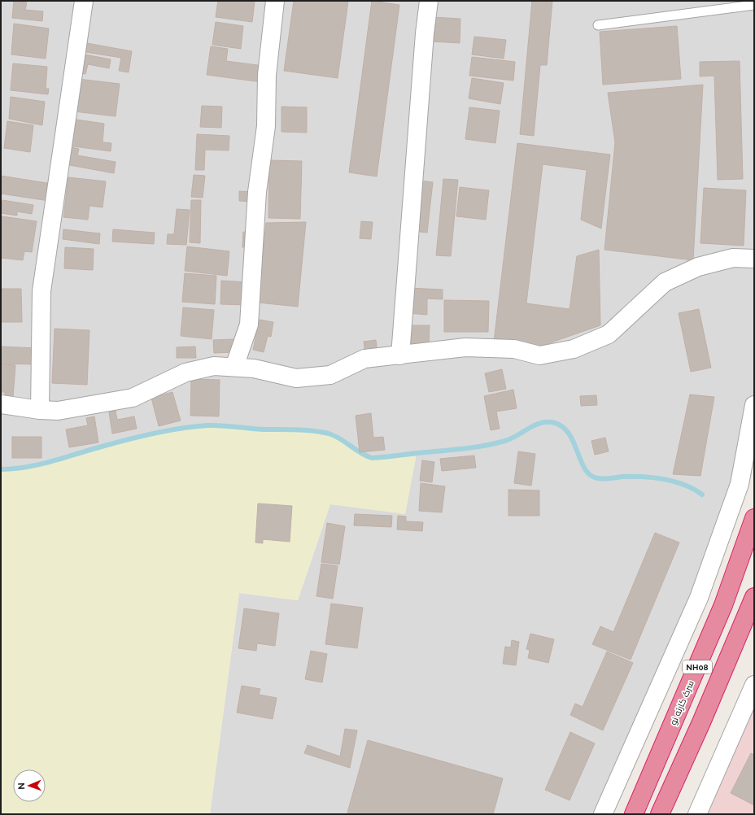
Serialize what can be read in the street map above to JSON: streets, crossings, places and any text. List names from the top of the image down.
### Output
{
  "streets": {
    "highway": ["NH08", "سرک کارته نو"]
  },
  "north": "left"
}
